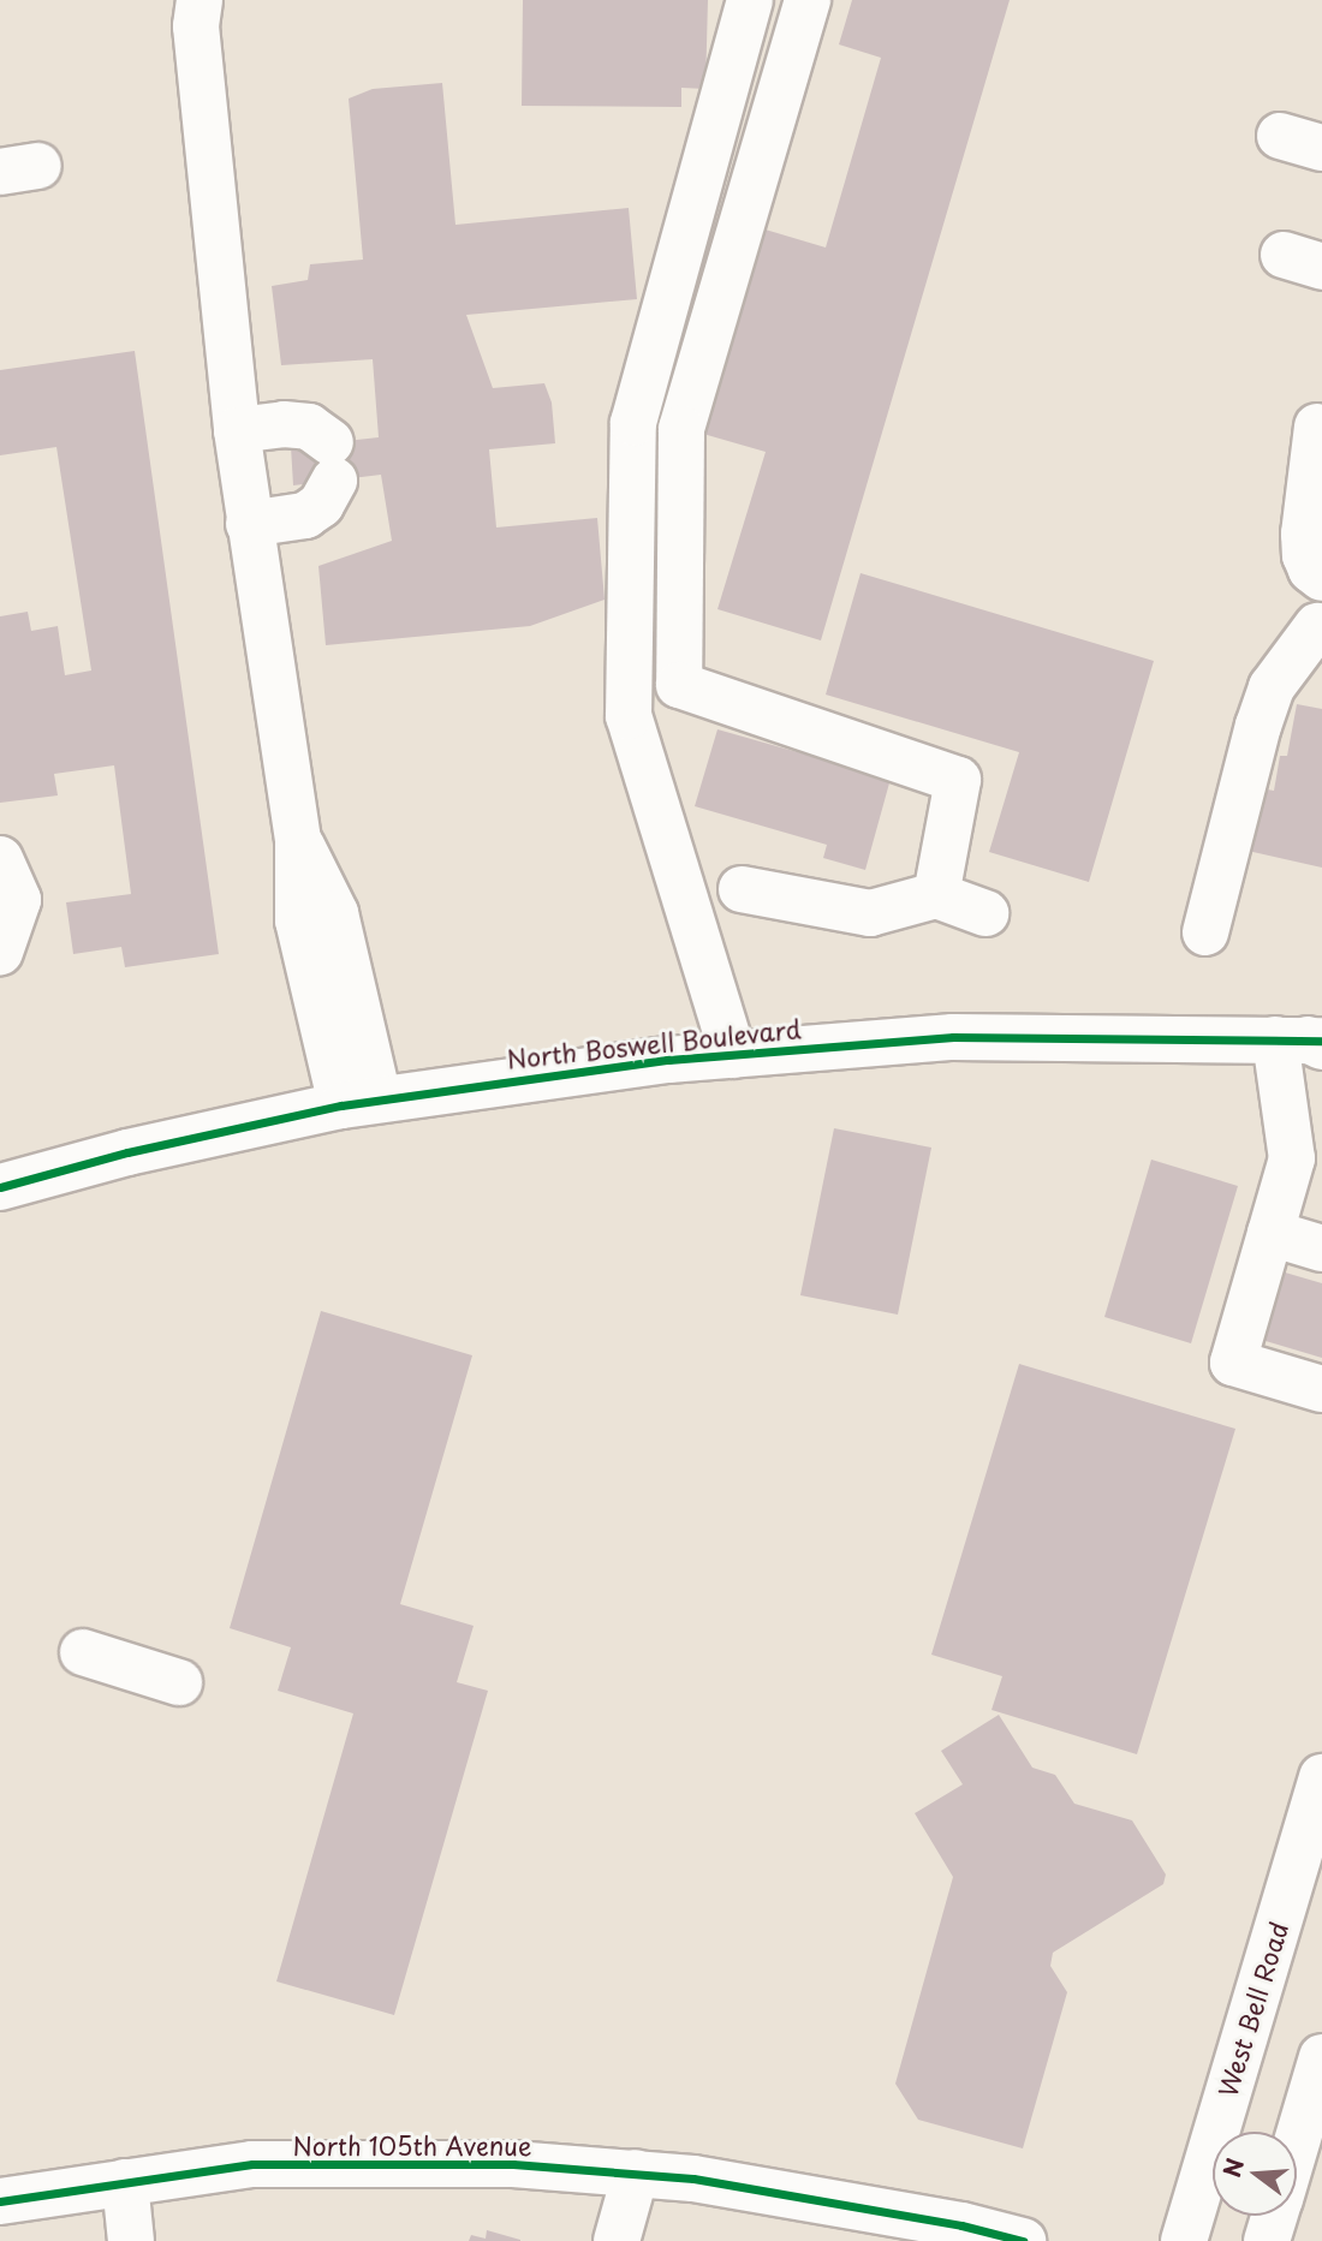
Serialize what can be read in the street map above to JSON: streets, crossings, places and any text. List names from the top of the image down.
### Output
{
  "streets": {
    "street": ["North Boswell Boulevard", "West Bell Road", "North 105th Avenue"]
  },
  "north": "left"
}
